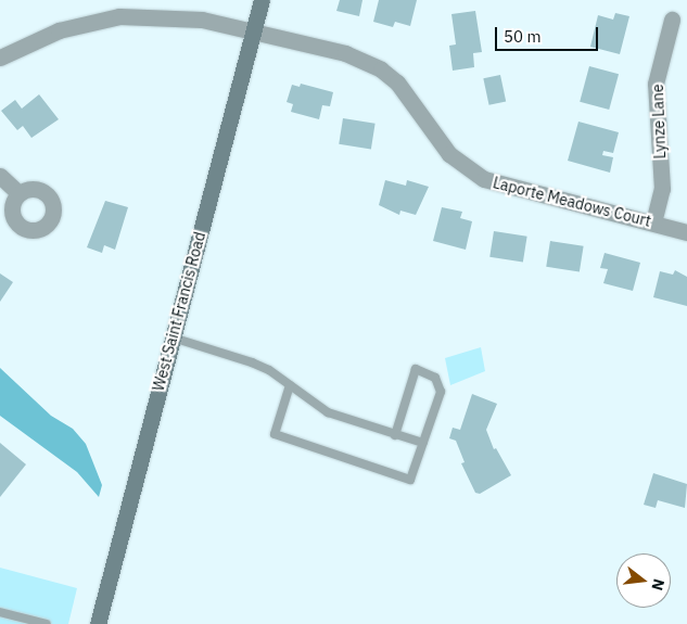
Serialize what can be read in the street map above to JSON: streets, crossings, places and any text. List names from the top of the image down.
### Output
{
  "streets": {
    "street": ["Lynze Lane", "Laporte Meadows Court", "West Saint Francis Road"]
  },
  "crossings": [
    ["Lynze Lane", "Laporte Meadows Court"],
    ["Laporte Meadows Court", "West Saint Francis Road"]
  ],
  "scale_bar": "50 m",
  "north": "right"
}
